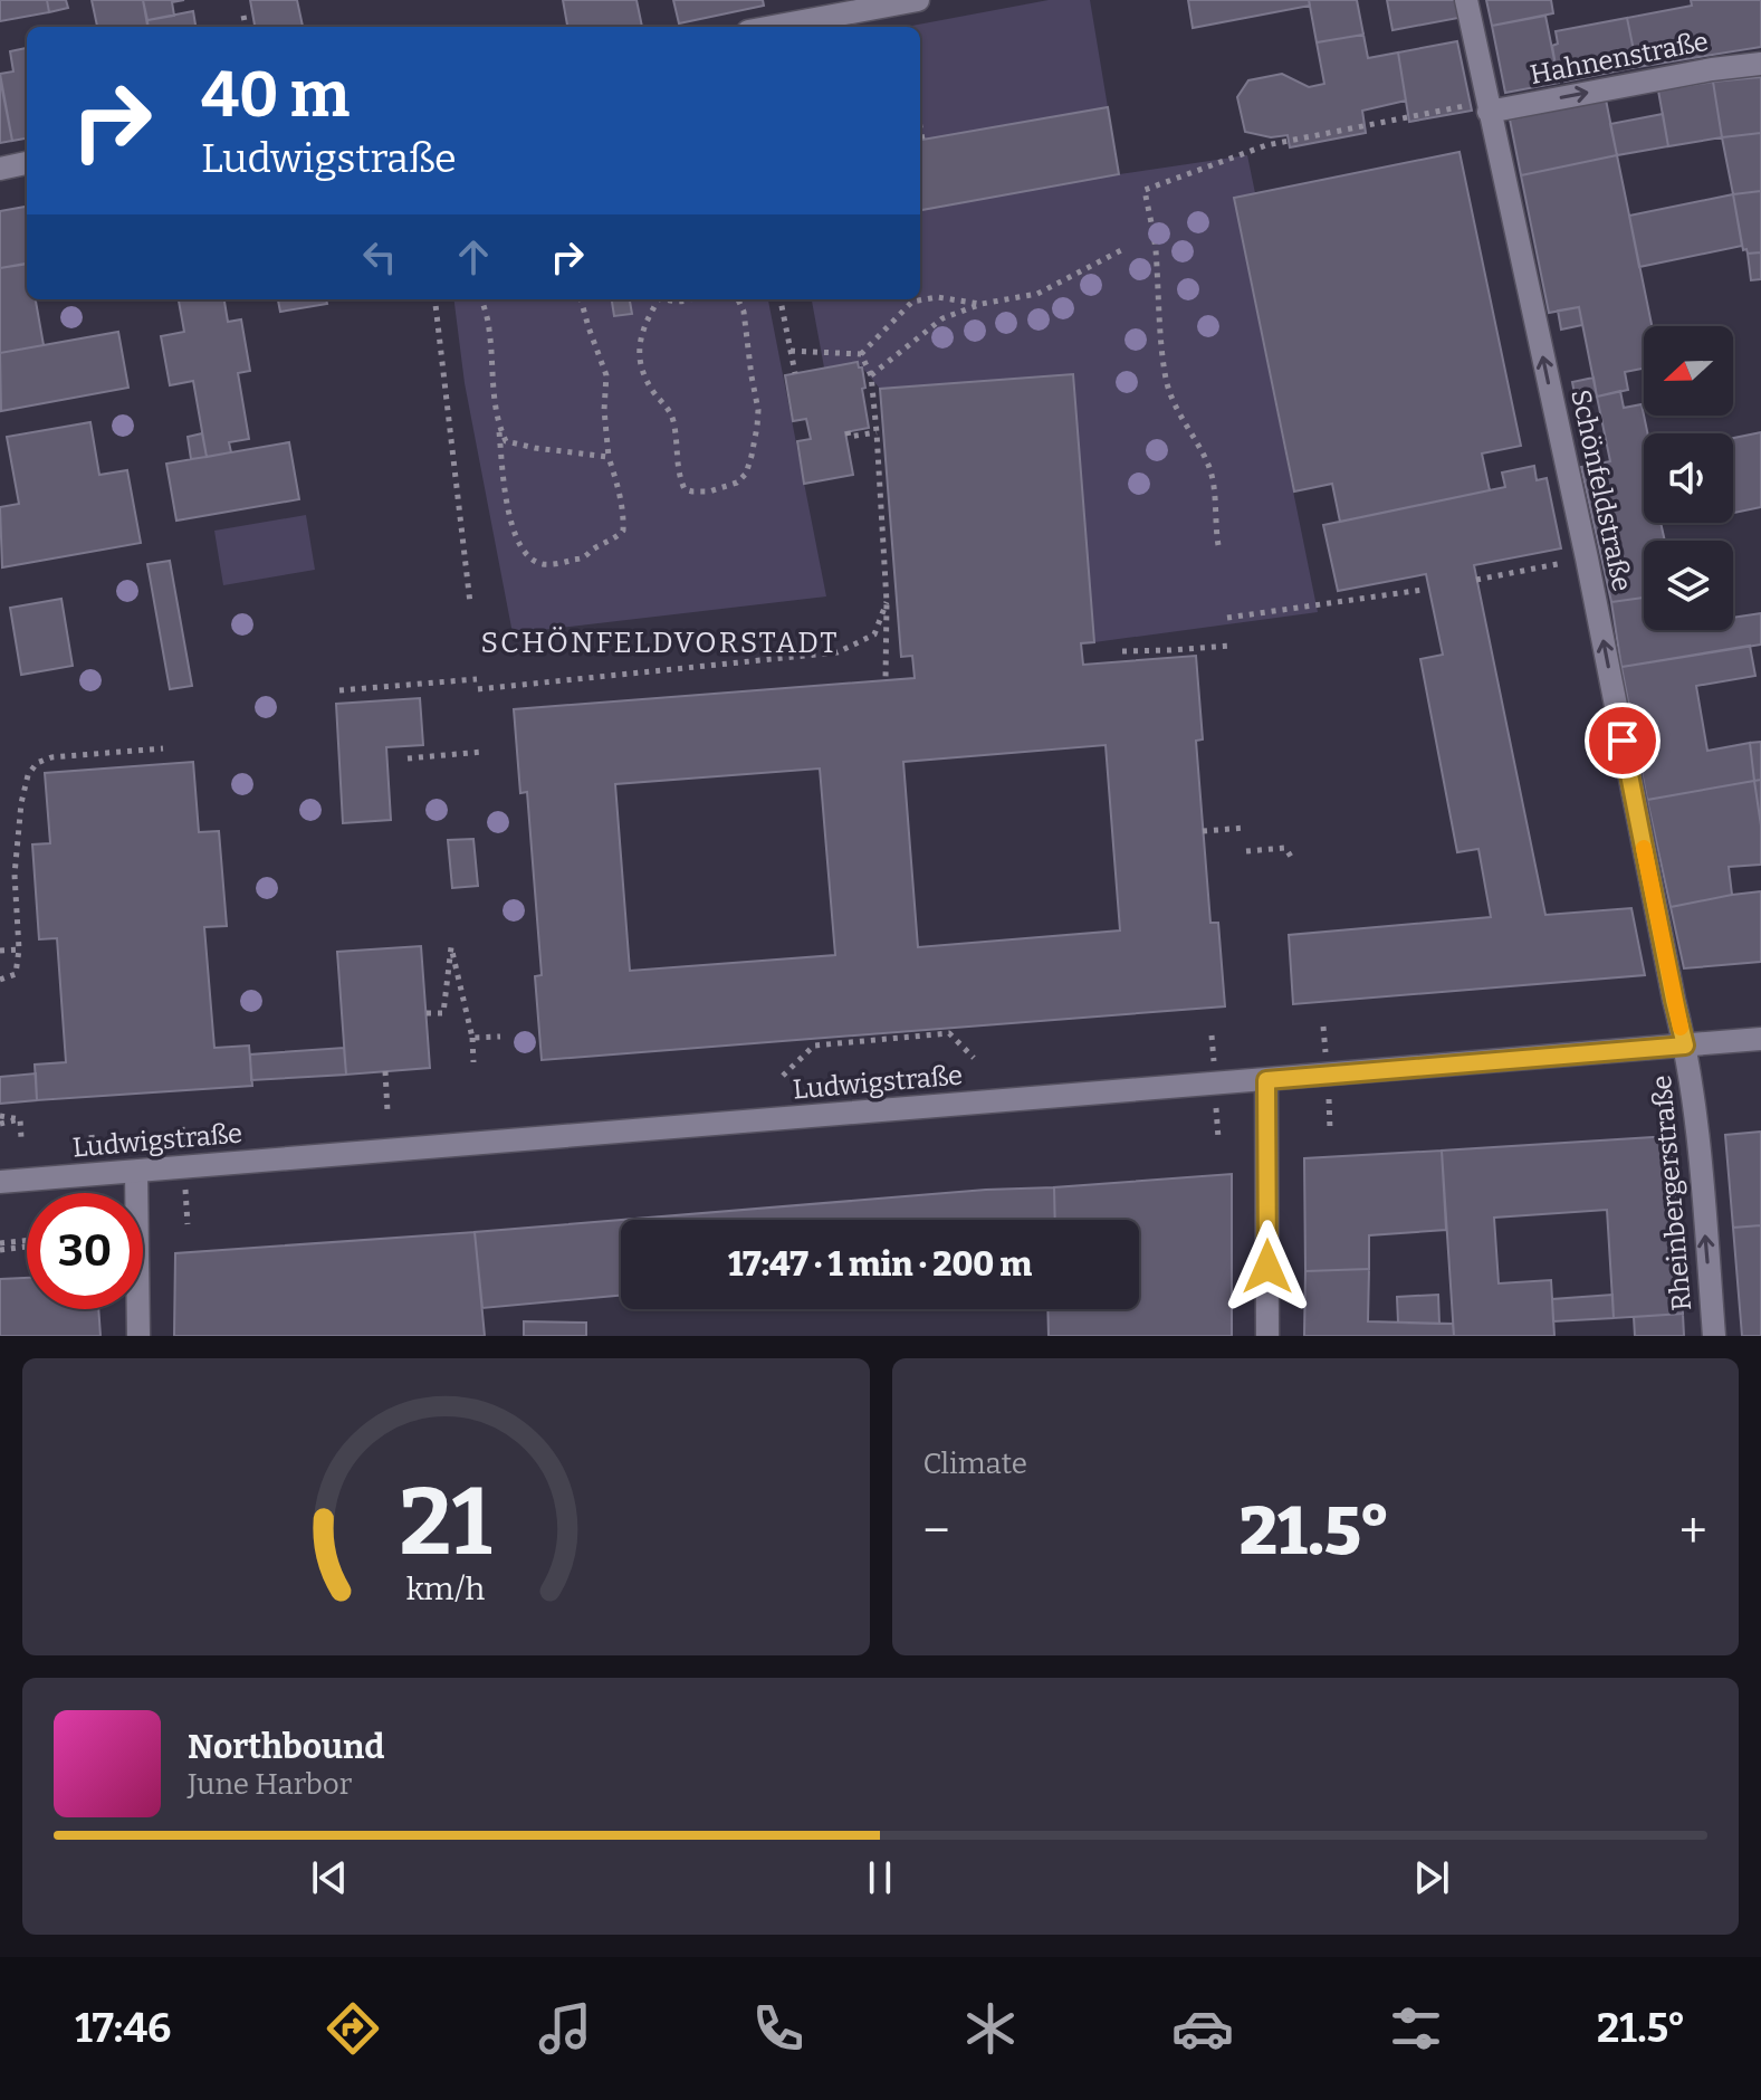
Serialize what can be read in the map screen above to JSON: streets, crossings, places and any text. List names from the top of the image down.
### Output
{
  "streets": {
    "street": [
      "Hahnenstraße",
      "Schönfeldstraße",
      "Ludwigstraße",
      "Rheinbergerstraße"
    ]
  },
  "crossings": [
    ["Hahnenstraße", "Schönfeldstraße"],
    ["Schönfeldstraße", "Ludwigstraße"],
    ["Schönfeldstraße", "Rheinbergerstraße"],
    ["Ludwigstraße", "Rheinbergerstraße"]
  ],
  "one_way": ["Hahnenstraße", "Schönfeldstraße", "Rheinbergerstraße"],
  "districts": ["SCHÖNFELDVORSTADT"],
  "north": "left",
  "page": {
    "turn": ["40 m", "Ludwigstraße"],
    "limit": "30",
    "trip": "17:47 · 1 min · 200 m",
    "tile": "Climate",
    "heat": ["−", "21.5°", "+"],
    "song": ["Northbound", "June Harbor"],
    "tabs": ["17:46", "21.5°"],
    "gauge": ["21", "km/h"]
  }
}
